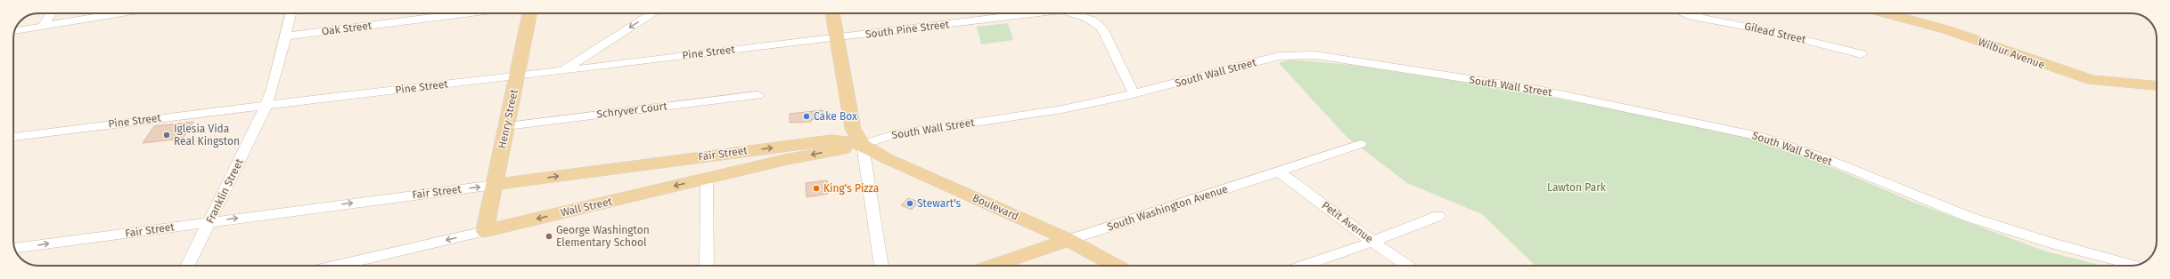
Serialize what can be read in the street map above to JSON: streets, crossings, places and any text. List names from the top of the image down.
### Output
{
  "streets": {
    "main road": [
      "Wilbur Avenue",
      "Henry Street",
      "Fair Street",
      "Wall Street",
      "Boulevard",
      "South Washington Avenue"
    ],
    "street": [
      "Oak Street",
      "South Pine Street",
      "Gilead Street",
      "Pine Street",
      "South Wall Street",
      "Schryver Court",
      "Franklin Street",
      "Petit Avenue"
    ]
  },
  "crossings": [
    ["Oak Street", "Franklin Street"],
    ["South Pine Street", "Pine Street"],
    ["Pine Street", "Henry Street"],
    ["Pine Street", "Franklin Street"],
    ["South Wall Street", "Fair Street"],
    ["South Wall Street", "Wall Street"],
    ["South Wall Street", "Boulevard"],
    ["Schryver Court", "Henry Street"],
    ["Henry Street", "Fair Street"],
    ["Henry Street", "Wall Street"],
    ["Fair Street", "Franklin Street"],
    ["Fair Street", "Wall Street"],
    ["Fair Street", "Boulevard"],
    ["Wall Street", "Boulevard"],
    ["Boulevard", "South Washington Avenue"],
    ["South Washington Avenue", "Petit Avenue"]
  ],
  "one_way": ["Fair Street", "Wall Street"],
  "parks": ["Lawton Park"],
  "places": [
    "Cake Box",
    "Iglesia Vida Real Kingston",
    "King's Pizza",
    "Stewart's",
    "George Washington Elementary School"
  ]
}
